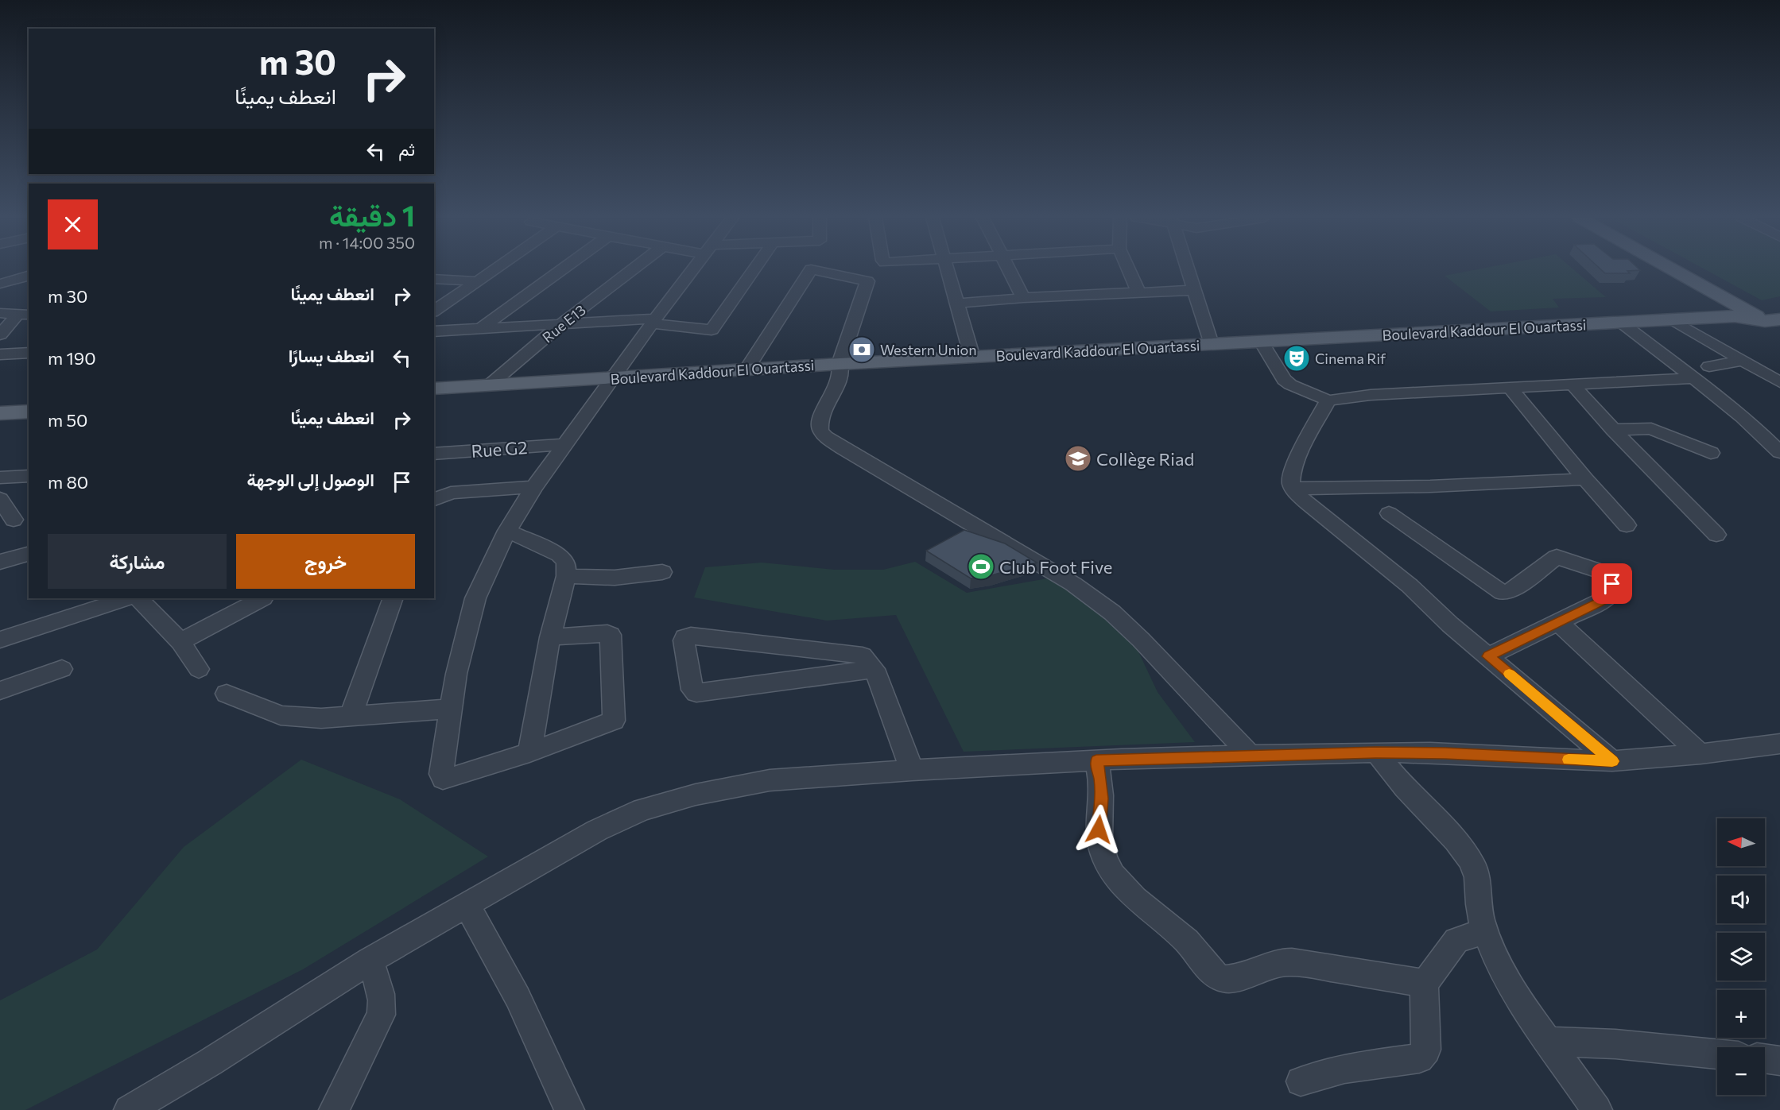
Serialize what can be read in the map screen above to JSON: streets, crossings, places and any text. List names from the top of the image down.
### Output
{
  "streets": {
    "main road": ["Boulevard Kaddour El Ouartassi"],
    "street": ["Rue E13", "Rue G2"]
  },
  "crossings": [
    ["Rue E13", "Boulevard Kaddour El Ouartassi"]
  ],
  "places": {
    "bank": ["Western Union"],
    "theatre": ["Cinema Rif"],
    "school or university": ["Collège Riad"],
    "sports": ["Club Foot Five"]
  },
  "north": "left",
  "page": {
    "turn": ["30 m", "انعطف يمينًا"],
    "then": "ثم",
    "heading": ["1 دقيقة", "350 m · 14:00"],
    "list": [
      {
        "name": "انعطف يمينًا",
        "value": "30 m"
      },
      {
        "name": "انعطف يسارًا",
        "value": "190 m"
      },
      {
        "name": "انعطف يمينًا",
        "value": "50 m"
      },
      {
        "name": "الوصول إلى الوجهة",
        "value": "80 m"
      }
    ],
    "buttons": ["خروج", "مشاركة"],
    "map_buttons": ["+", "−"]
  }
}
